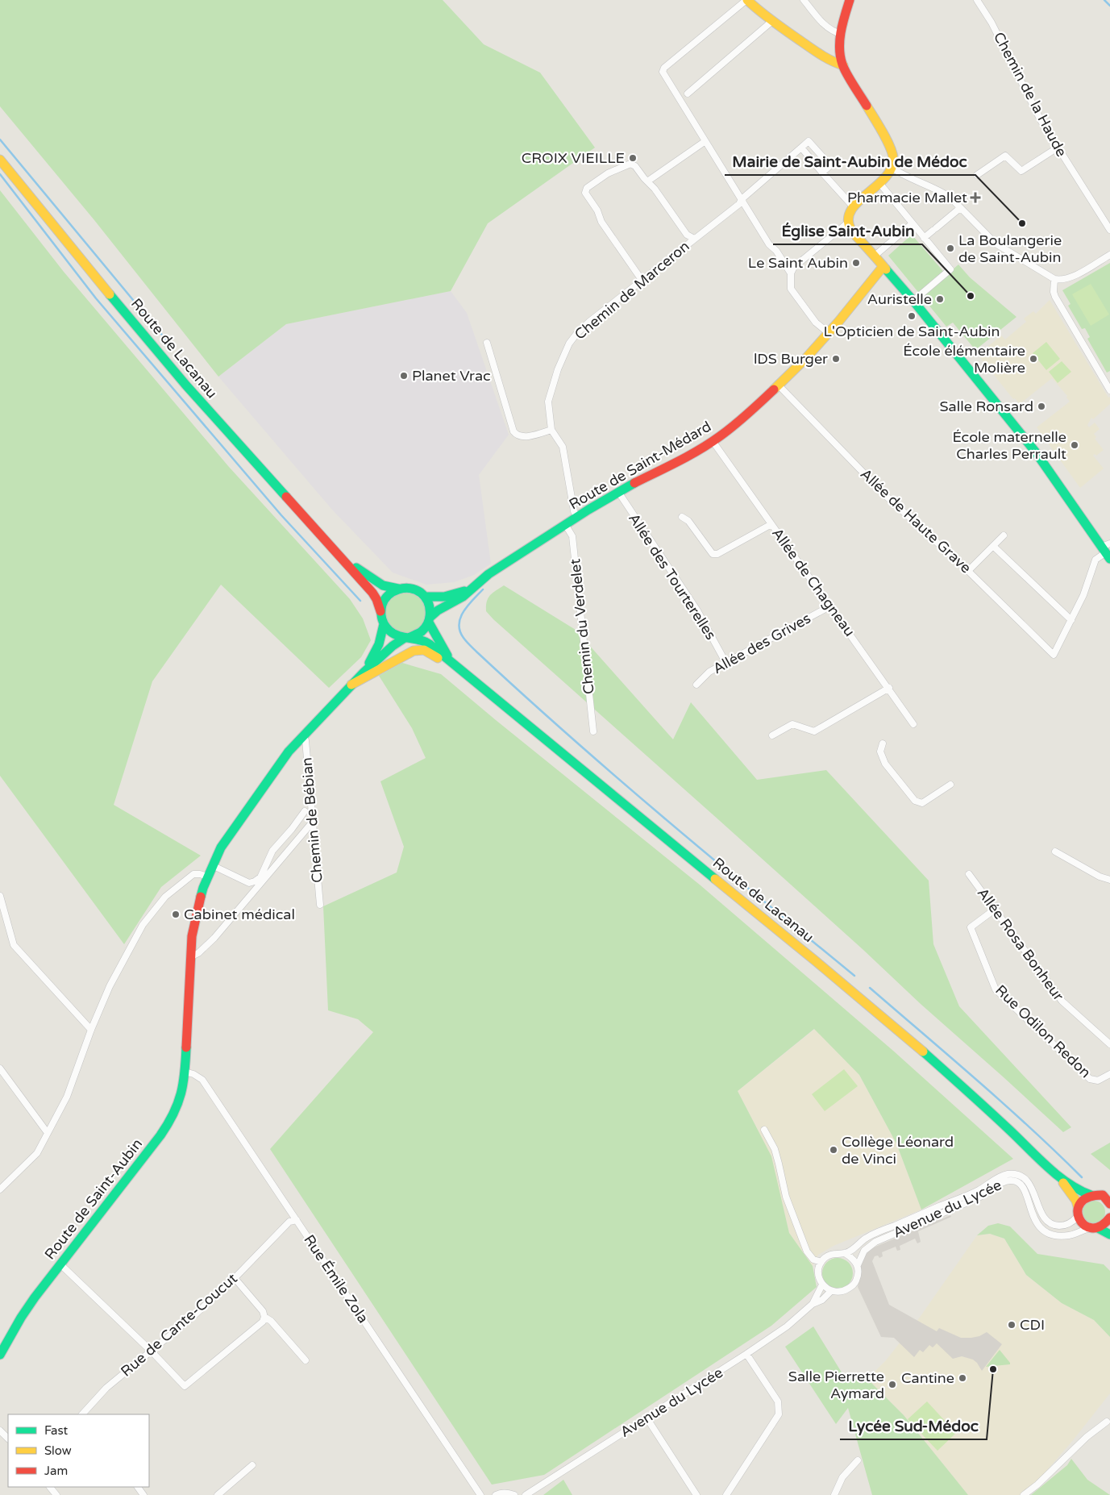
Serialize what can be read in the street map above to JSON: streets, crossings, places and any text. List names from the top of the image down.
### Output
{
  "streets": {
    "street": [
      "Chemin de la Haude",
      "Chemin de Marceron",
      "Route de Lacanau",
      "Route de Saint-Médard",
      "Allée de Haute Grave",
      "Allée des Tourterelles",
      "Allée de Chagneau",
      "Chemin du Verdelet",
      "Allée des Grives",
      "Chemin de Bébian",
      "Allée Rosa Bonheur",
      "Rue Odilon Redon",
      "Route de Saint-Aubin",
      "Avenue du Lycée",
      "Rue Émile Zola",
      "Rue de Cante-Coucut"
    ]
  },
  "crossings": [
    ["Chemin de Marceron", "Route de Saint-Médard"],
    ["Route de Lacanau", "Route de Saint-Médard"],
    ["Route de Saint-Médard", "Allée de Haute Grave"],
    ["Route de Saint-Médard", "Allée des Tourterelles"],
    ["Route de Saint-Médard", "Allée de Chagneau"],
    ["Route de Saint-Médard", "Chemin du Verdelet"],
    ["Allée des Tourterelles", "Allée des Grives"],
    ["Allée de Chagneau", "Allée des Grives"],
    ["Allée Rosa Bonheur", "Rue Odilon Redon"],
    ["Route de Saint-Aubin", "Rue Émile Zola"],
    ["Rue Émile Zola", "Rue de Cante-Coucut"]
  ],
  "places": {
    "other": [
      "CROIX VIEILLE",
      "Mairie de Saint-Aubin de Médoc",
      "La Boulangerie de Saint-Aubin",
      "Le Saint Aubin",
      "Église Saint-Aubin",
      "Auristelle",
      "L'Opticien de Saint-Aubin",
      "lDS Burger",
      "École élémentaire Molière",
      "Planet Vrac",
      "Salle Ronsard",
      "École maternelle Charles Perrault",
      "Cabinet médical",
      "Collège Léonard de Vinci",
      "CDI",
      "Lycée Sud-Médoc",
      "Cantine",
      "Salle Pierrette Aymard"
    ],
    "health": ["Pharmacie Mallet"]
  },
  "legend": ["Fast", "Slow", "Jam"]
}
